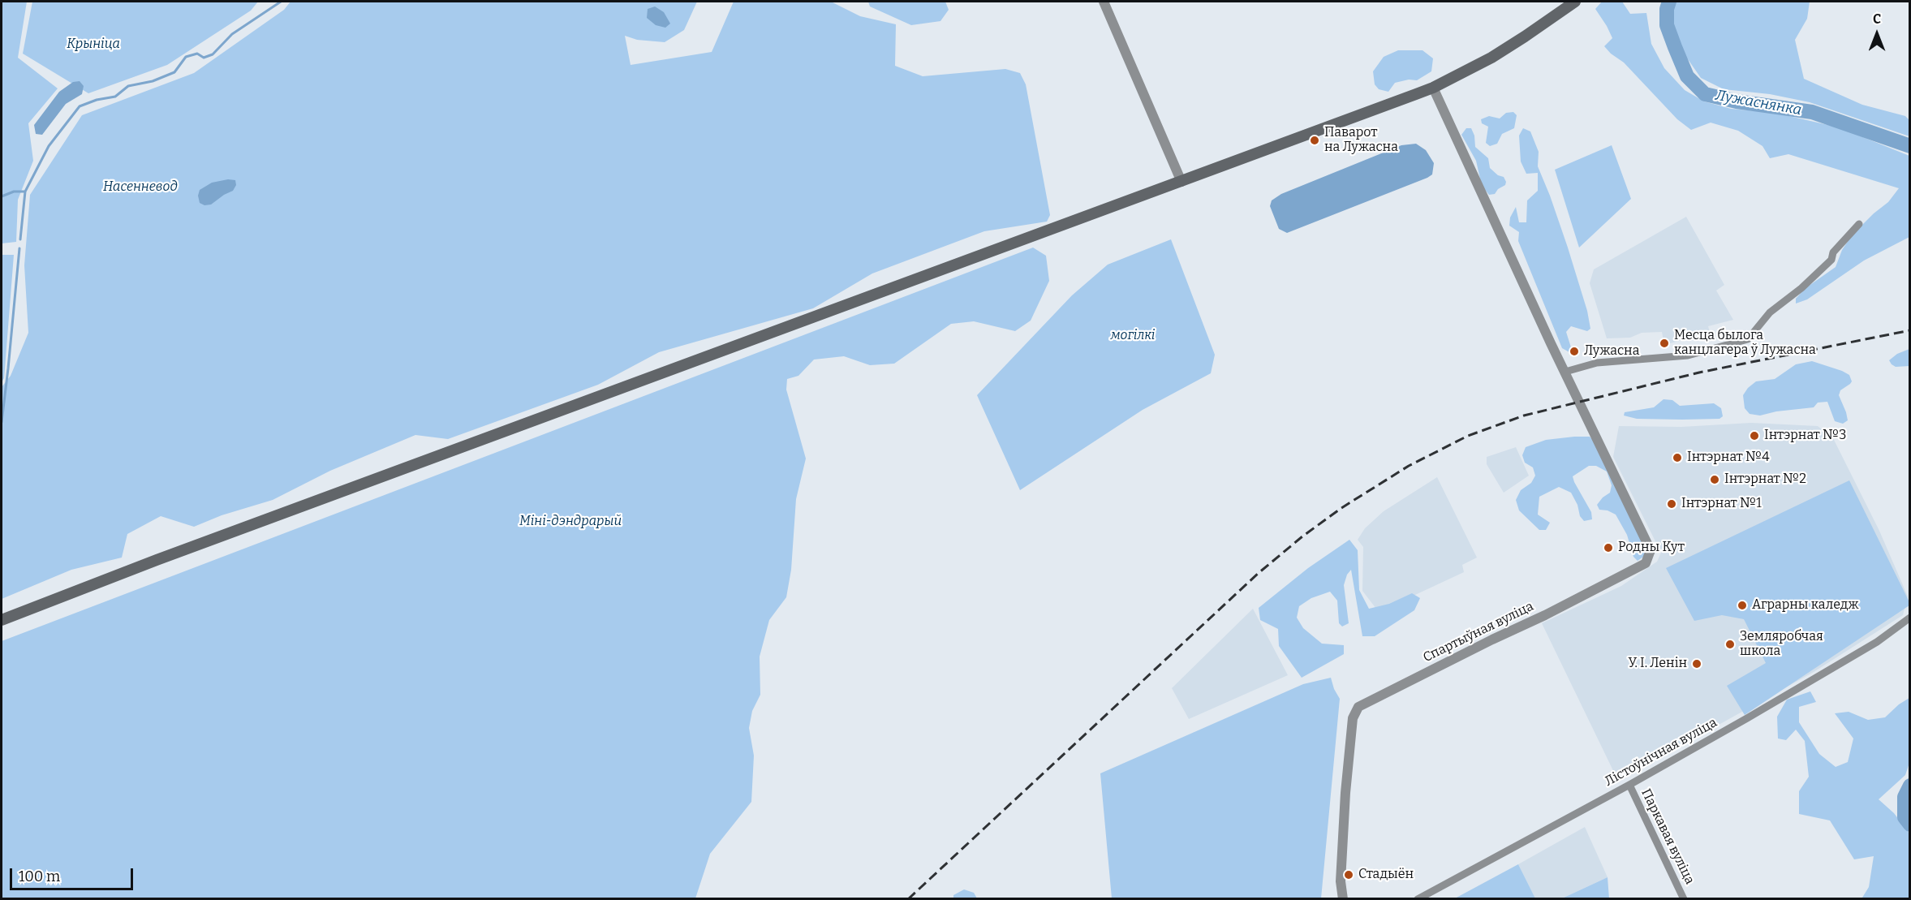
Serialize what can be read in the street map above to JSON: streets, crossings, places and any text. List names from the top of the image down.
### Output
{
  "streets": {
    "street": ["Спартыўная вуліца", "Лістоўнічная вуліца", "Паркавая вуліца"]
  },
  "crossings": [
    ["Лістоўнічная вуліца", "Паркавая вуліца"]
  ],
  "water": ["Лужаснянка"],
  "parks": [
    "Крыніца",
    "Насенневод",
    "могілкі",
    "Міні-дэндрарый"
  ],
  "places": [
    "Паварот на Лужасна",
    "Месца былога канцлагера ў Лужасна",
    "Лужасна",
    "Інтэрнат №3",
    "Інтэрнат №4",
    "Інтэрнат №2",
    "Інтэрнат №1",
    "Родны Кут",
    "Аграрны каледж",
    "Земляробчая школа",
    "У. І. Ленін",
    "Стадыён"
  ],
  "scale_bar": "100 m",
  "north": "top"
}
